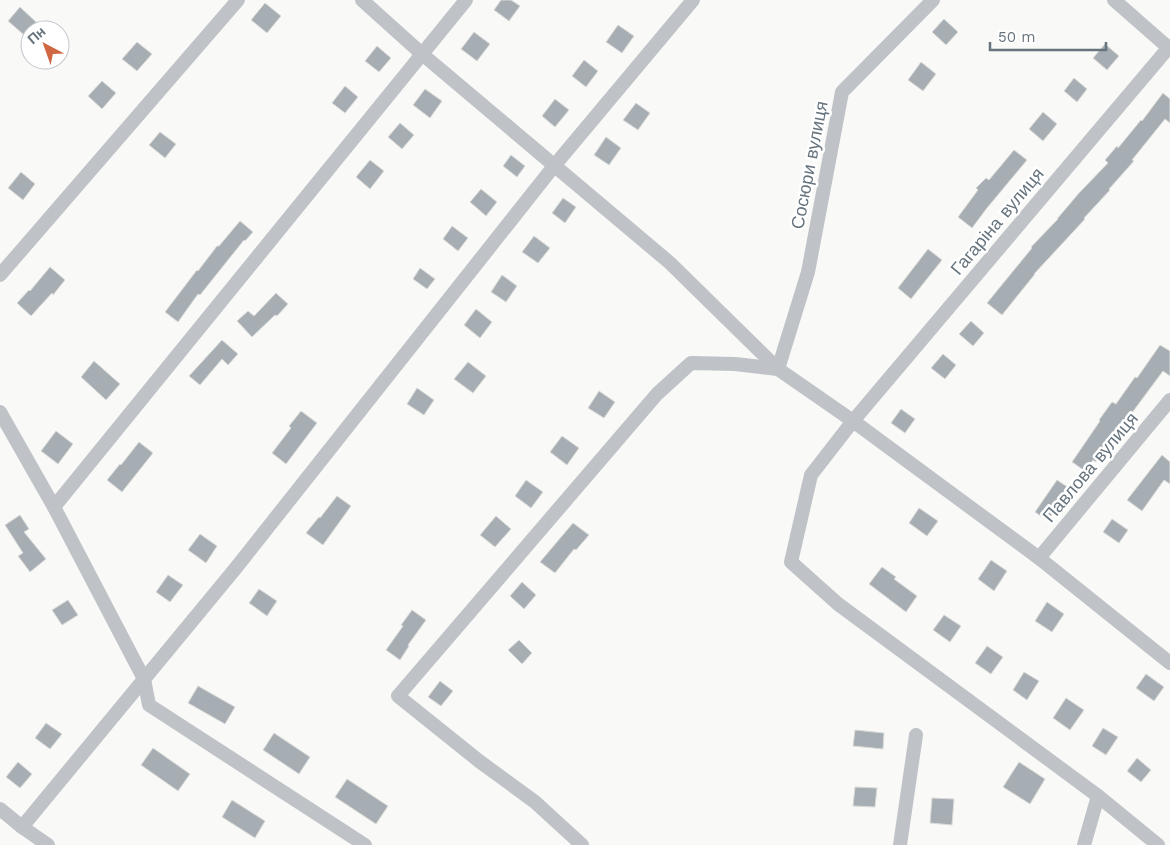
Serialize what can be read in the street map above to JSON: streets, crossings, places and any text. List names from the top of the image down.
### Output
{
  "streets": {
    "street": ["Сосюри вулиця", "Гагаріна вулиця", "Павлова вулиця"]
  },
  "scale_bar": "50 m",
  "north": "top left"
}
